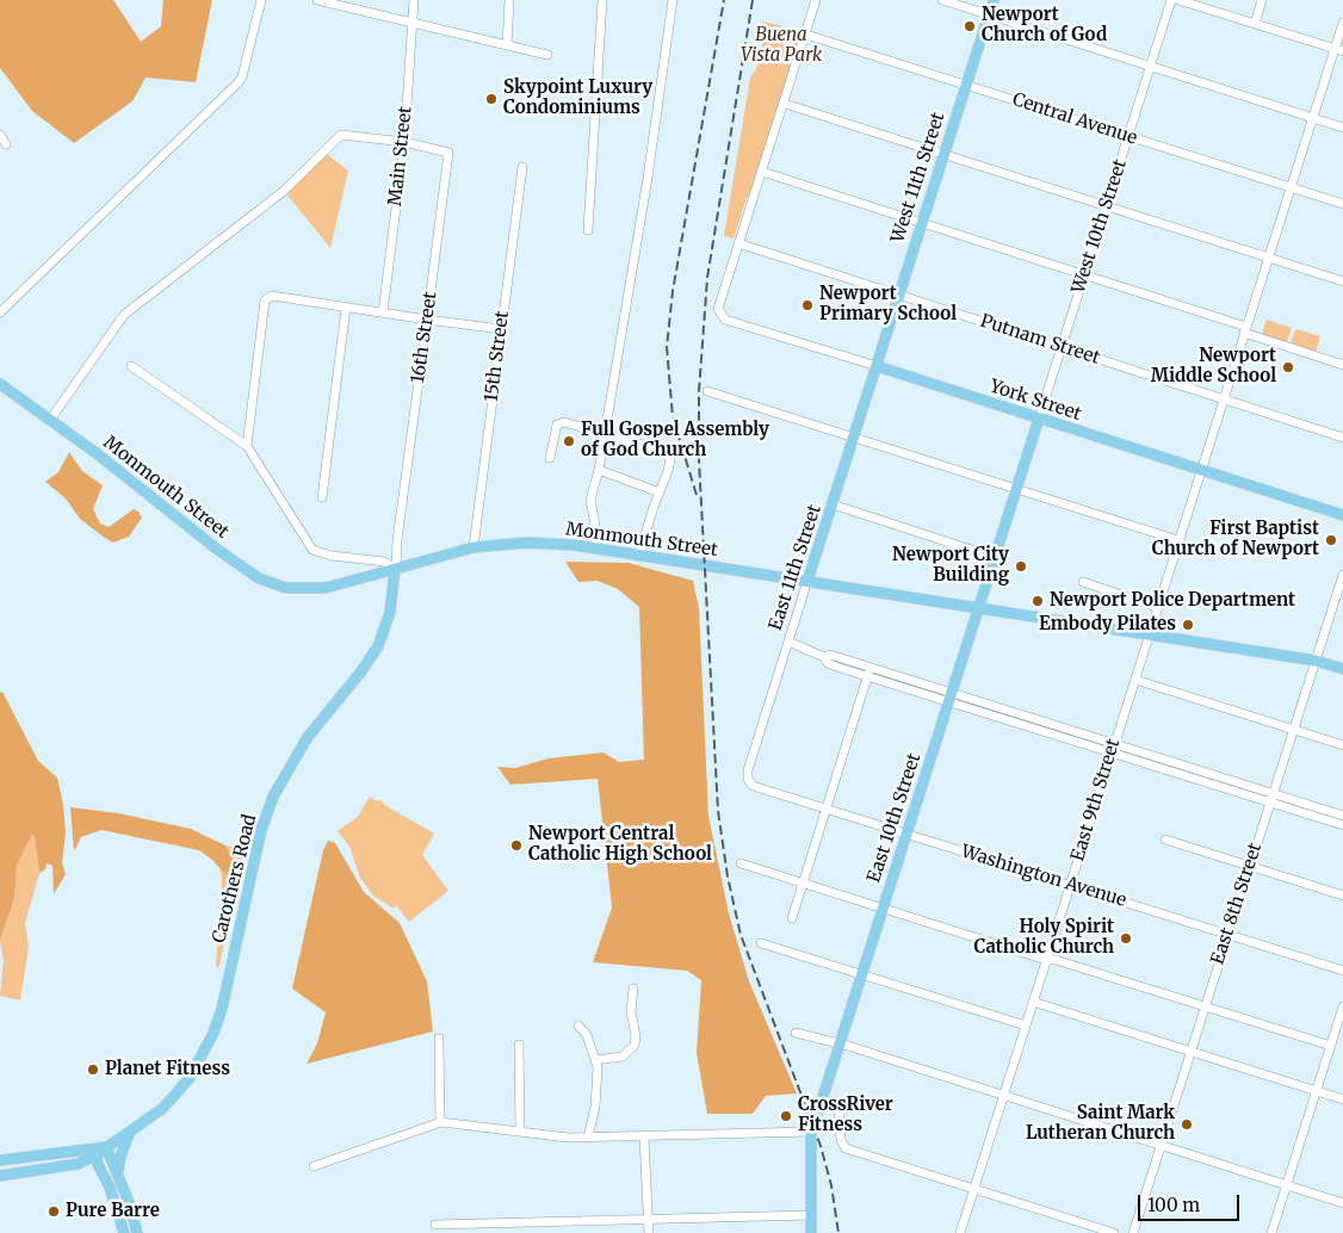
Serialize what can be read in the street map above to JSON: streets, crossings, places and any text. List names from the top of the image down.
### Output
{
  "streets": {
    "main road": [
      "West 11th Street",
      "York Street",
      "Monmouth Street",
      "East 11th Street",
      "East 10th Street",
      "Carothers Road"
    ],
    "street": [
      "Central Avenue",
      "Main Street",
      "West 10th Street",
      "16th Street",
      "Putnam Street",
      "15th Street",
      "East 9th Street",
      "Washington Avenue",
      "East 8th Street"
    ]
  },
  "crossings": [
    ["Central Avenue", "West 11th Street"],
    ["Central Avenue", "West 10th Street"],
    ["Central Avenue", "East 9th Street"],
    ["Main Street", "16th Street"],
    ["West 11th Street", "Putnam Street"],
    ["West 11th Street", "York Street"],
    ["West 11th Street", "East 11th Street"],
    ["West 10th Street", "Putnam Street"],
    ["West 10th Street", "York Street"],
    ["West 10th Street", "East 10th Street"],
    ["16th Street", "Monmouth Street"],
    ["16th Street", "Carothers Road"],
    ["Putnam Street", "York Street"],
    ["Putnam Street", "East 9th Street"],
    ["15th Street", "Monmouth Street"],
    ["York Street", "East 11th Street"],
    ["York Street", "East 9th Street"],
    ["York Street", "East 10th Street"],
    ["Monmouth Street", "East 11th Street"],
    ["Monmouth Street", "East 9th Street"],
    ["Monmouth Street", "East 10th Street"],
    ["Monmouth Street", "Carothers Road"],
    ["Monmouth Street", "East 8th Street"],
    ["East 11th Street", "Washington Avenue"],
    ["East 9th Street", "Washington Avenue"],
    ["East 10th Street", "Washington Avenue"],
    ["Washington Avenue", "East 8th Street"]
  ],
  "parks": ["Buena Vista Park"],
  "places": [
    "Newport Church of God",
    "Skypoint Luxury Condominiums",
    "Newport Primary School",
    "Newport Middle School",
    "Full Gospel Assembly of God Church",
    "First Baptist Church of Newport",
    "Newport City Building",
    "Newport Police Department",
    "Embody Pilates",
    "Newport Central Catholic High School",
    "Holy Spirit Catholic Church",
    "Planet Fitness",
    "CrossRiver Fitness",
    "Saint Mark Lutheran Church",
    "Pure Barre"
  ],
  "scale_bar": "100 m"
}
